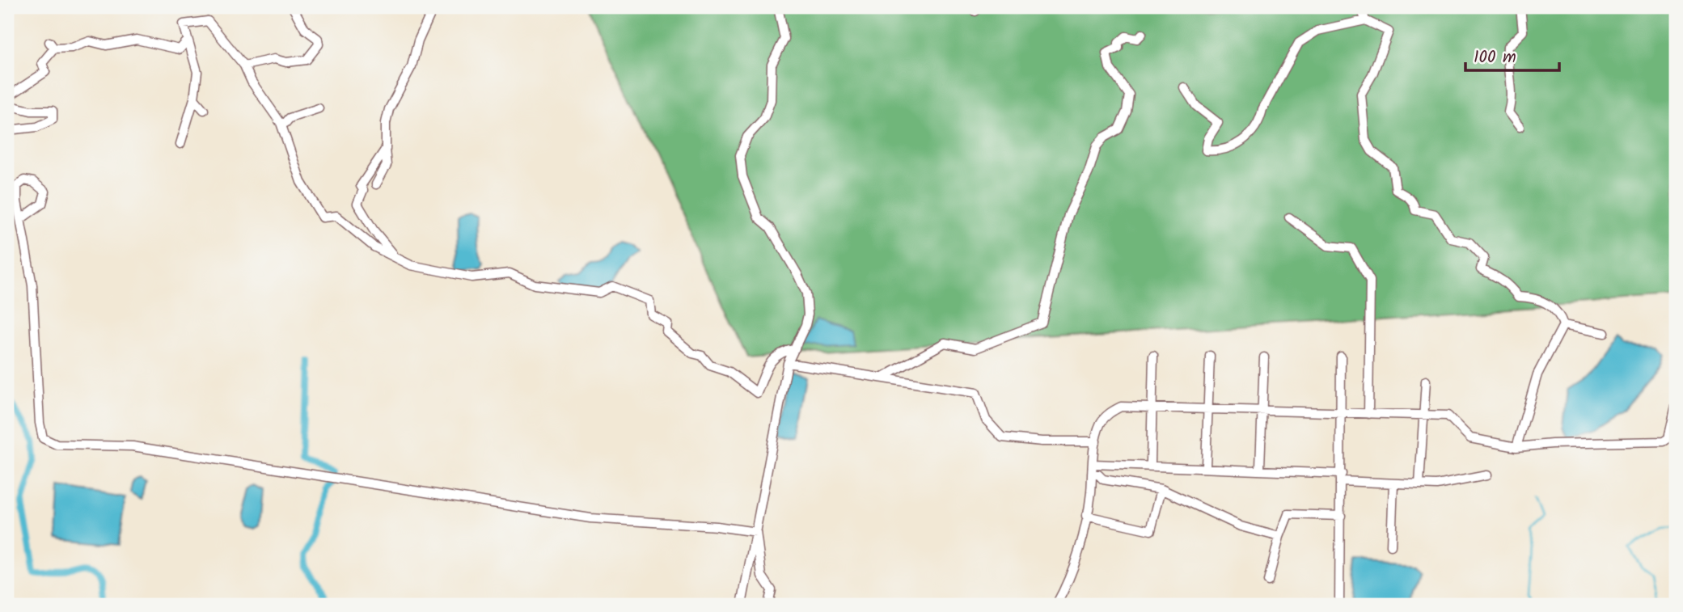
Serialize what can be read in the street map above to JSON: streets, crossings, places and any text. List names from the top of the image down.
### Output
{
  "scale_bar": "100 m"
}
